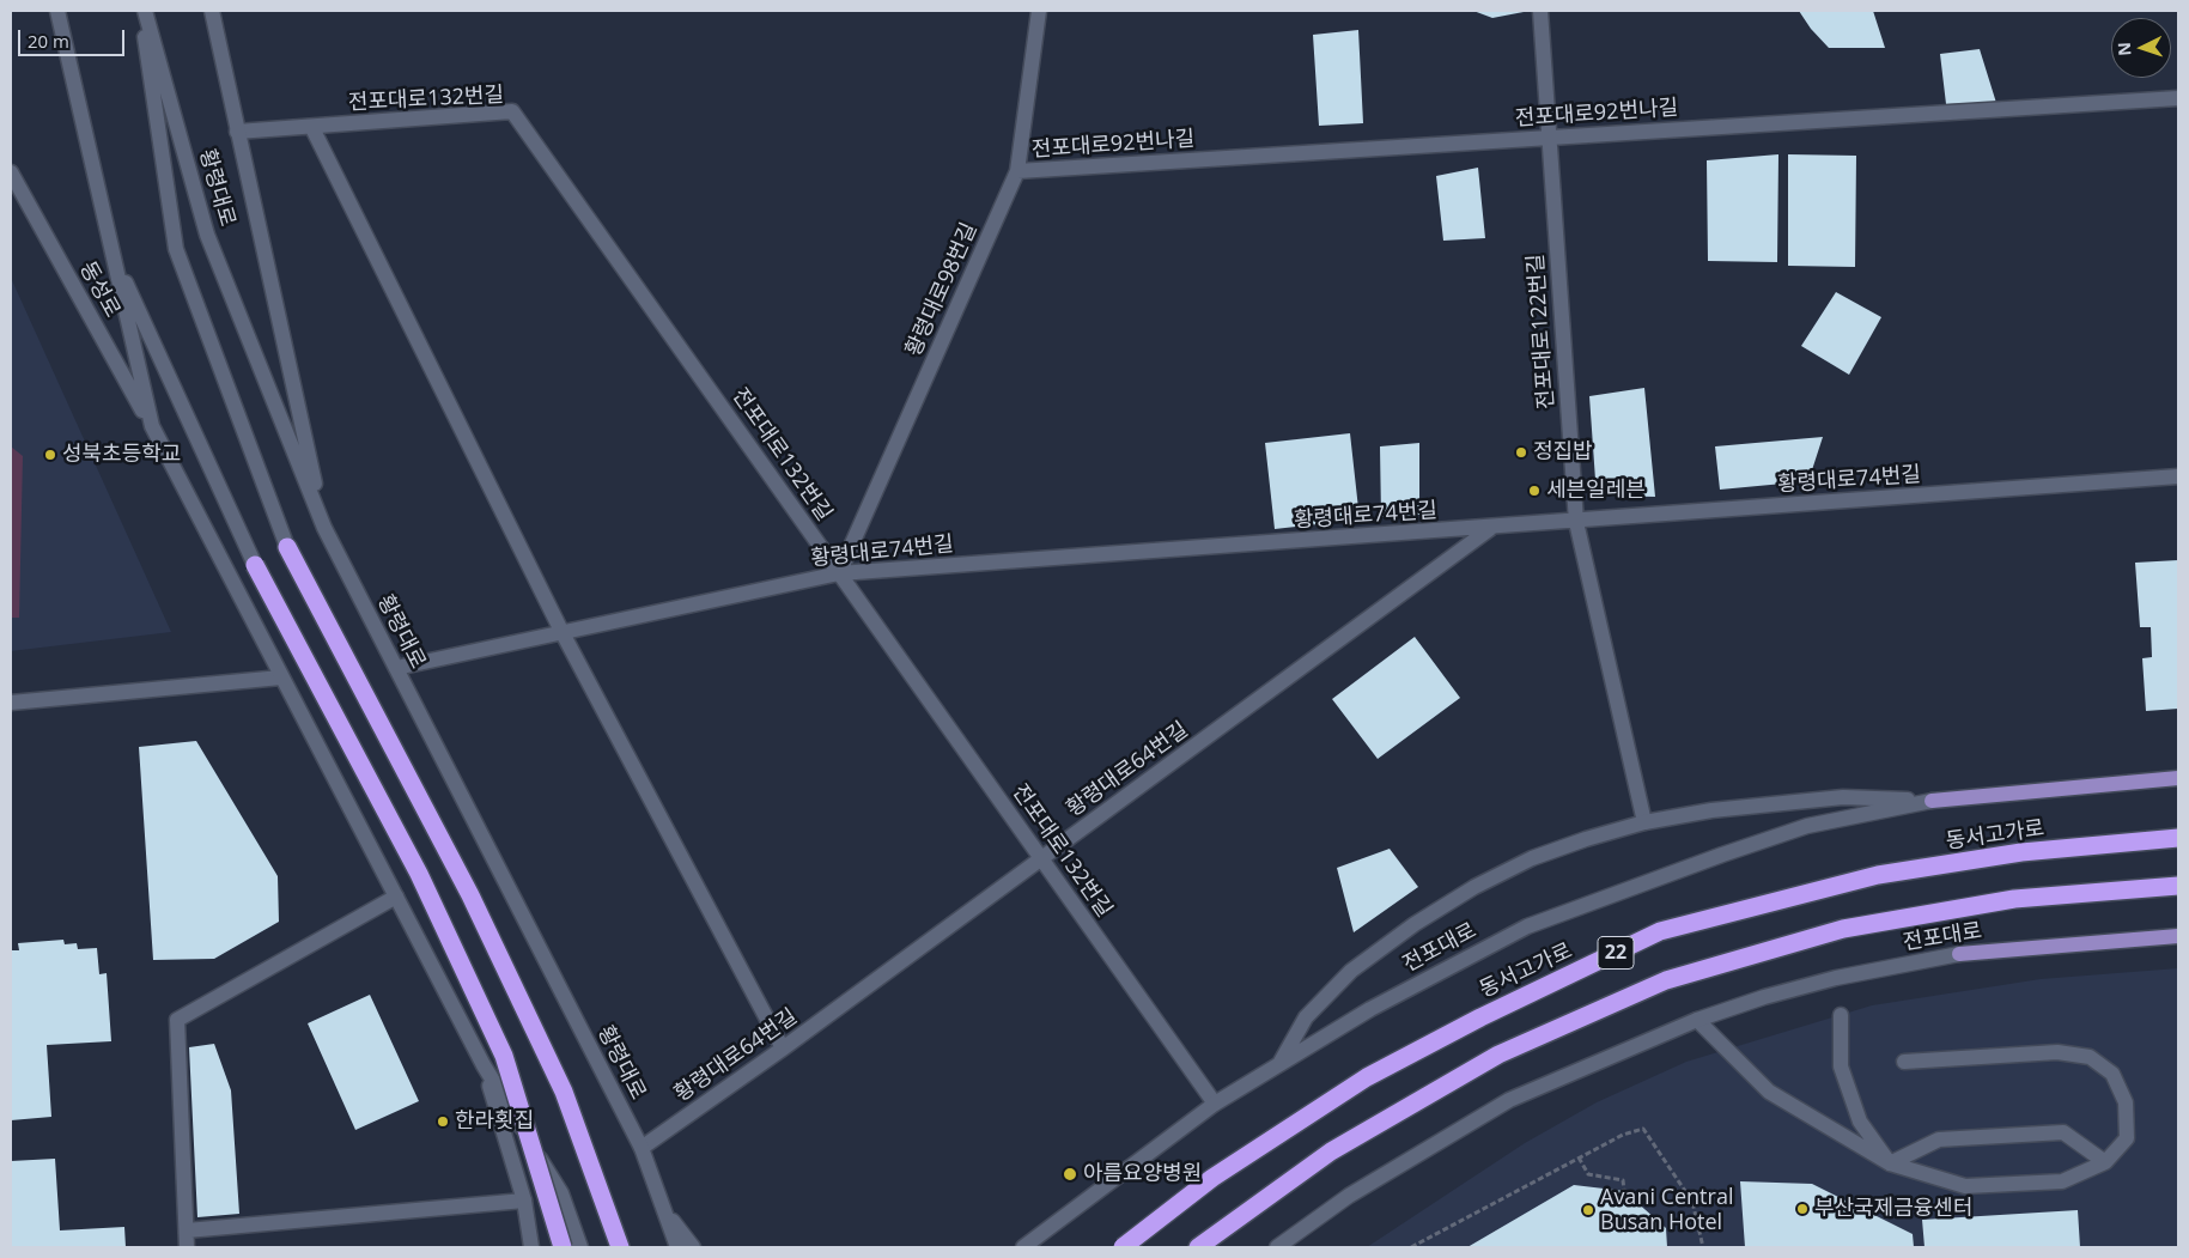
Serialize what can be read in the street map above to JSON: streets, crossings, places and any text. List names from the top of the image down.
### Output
{
  "streets": {
    "highway": ["동서고가로", "22"],
    "main road": ["전포대로"],
    "street": [
      "전포대로132번길",
      "전포대로92번나길",
      "황령대로",
      "동성로",
      "황령대로98번길",
      "전포대로122번길",
      "황령대로74번길",
      "황령대로64번길"
    ]
  },
  "crossings": [
    ["전포대로132번길", "황령대로98번길"],
    ["전포대로132번길", "황령대로74번길"],
    ["전포대로132번길", "황령대로64번길"],
    ["전포대로132번길", "전포대로"],
    ["전포대로92번나길", "황령대로98번길"],
    ["전포대로92번나길", "전포대로122번길"],
    ["황령대로", "황령대로74번길"],
    ["황령대로", "황령대로64번길"],
    ["황령대로98번길", "황령대로74번길"],
    ["전포대로122번길", "황령대로74번길"],
    ["황령대로74번길", "황령대로64번길"]
  ],
  "places": [
    "정집밥",
    "성북초등학교",
    "세븐일레븐",
    "한라횟집",
    "아름요양병원",
    "부산국제금융센터",
    "Avani Central Busan Hotel"
  ],
  "scale_bar": "20 m",
  "north": "left"
}
